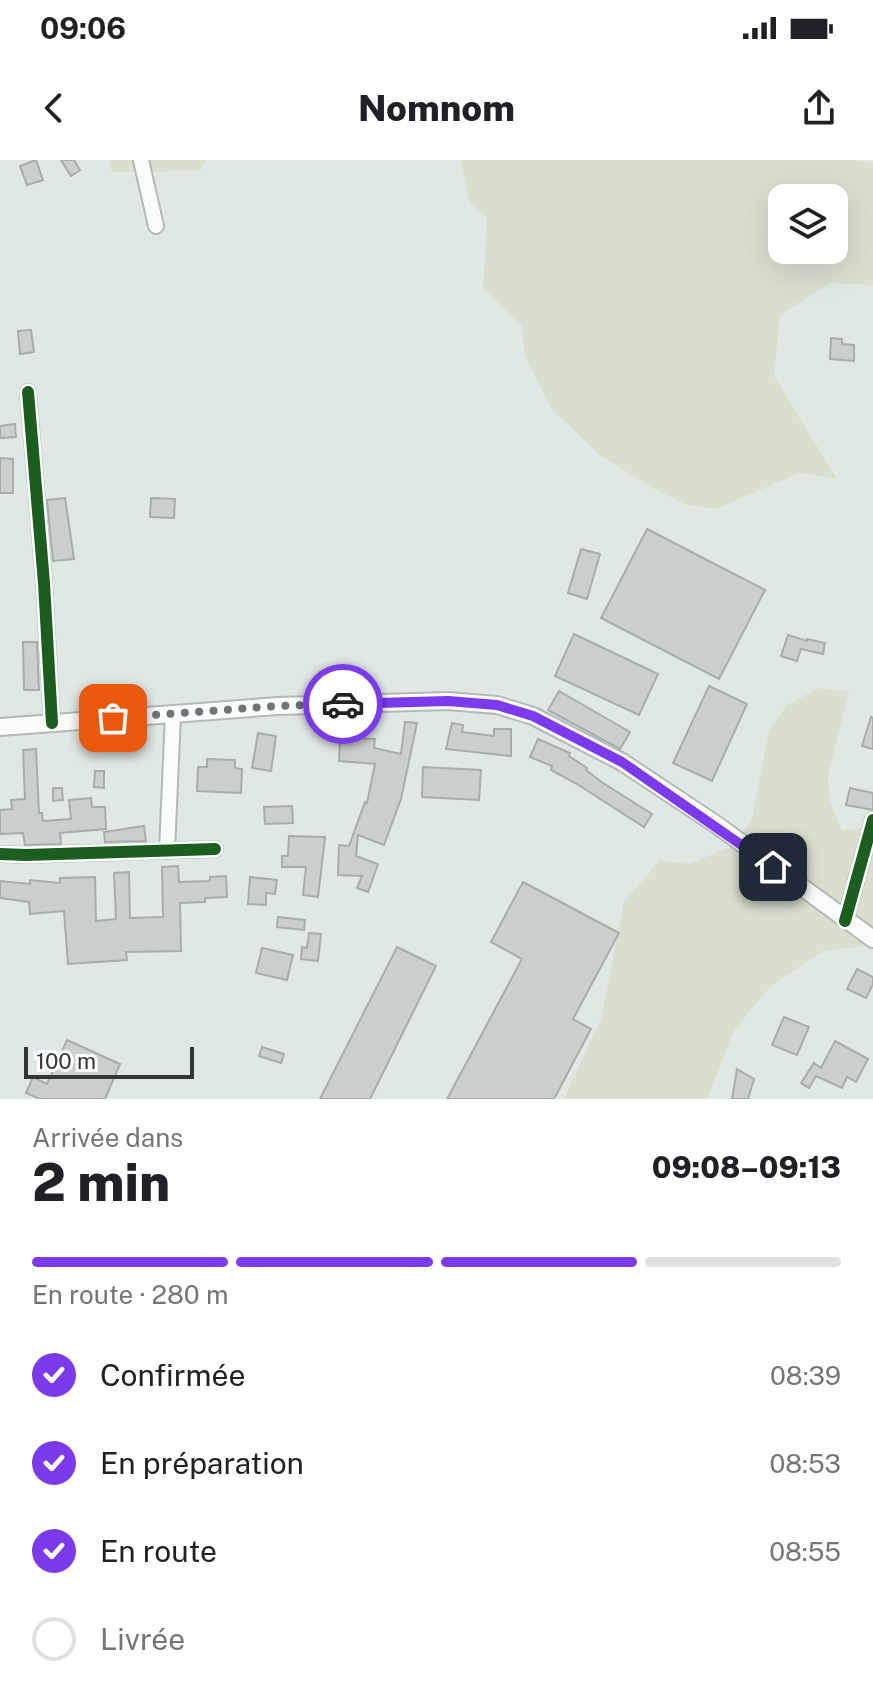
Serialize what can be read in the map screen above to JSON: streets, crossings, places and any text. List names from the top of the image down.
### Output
{
  "scale_bar": "100 m",
  "page": {
    "status": "09:06",
    "header": "Nomnom",
    "scale": "100 m",
    "heading": ["2 min", "Arrivée dans", "09:08–09:13"],
    "bar": "En route · 280 m",
    "list": [
      ["Confirmée", "08:39"],
      ["En préparation", "08:53"],
      ["En route", "08:55"],
      "Livrée"
    ]
  }
}
